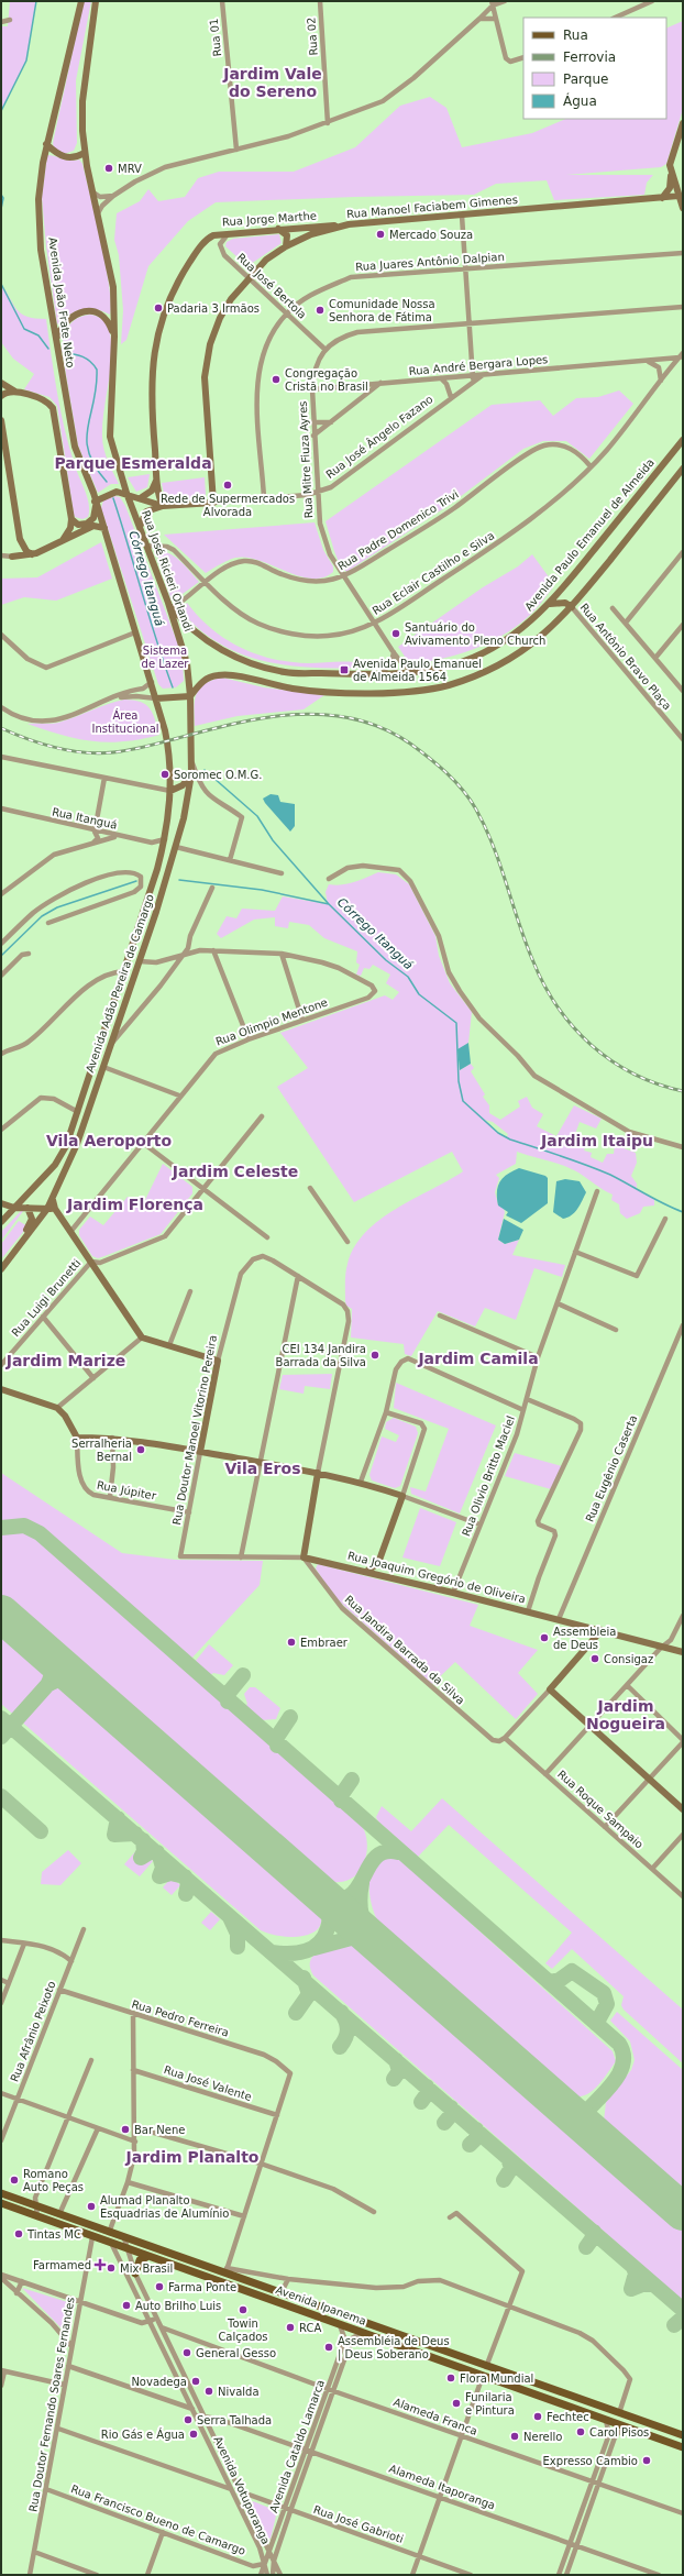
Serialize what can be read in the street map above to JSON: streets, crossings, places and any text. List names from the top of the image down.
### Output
{
  "streets": {
    "main road": [
      "Rua Manoel Faciabem Gimenes",
      "Rua Jorge Marthe",
      "Avenida João Frate Neto",
      "Rua José Ângelo Fazano",
      "Avenida Paulo Emanuel de Almeida",
      "Rua José Ricieri Orlandi",
      "Avenida Adão Pereira de Camargo",
      "Rua Doutor Manoel Vitorino Pereira",
      "Rua Joaquim Gregório de Oliveira",
      "Avenida Ipanema"
    ],
    "street": [
      "Rua 02",
      "Rua 01",
      "Rua Juares Antônio Dalpian",
      "Rua José Bertola",
      "Rua André Bergara Lopes",
      "Rua Mitre Fiuza Ayres",
      "Rua Padre Domenico Trivi",
      "Rua Eclair Castilho e Silva",
      "Rua Antônio Bravo Plaça",
      "Rua Itanguá",
      "Rua Olimpio Mentone",
      "Rua Luigi Brunetti",
      "Rua Eugênio Caserta",
      "Rua Olivio Britto Maciel",
      "Rua Júpiter",
      "Rua Jandira Barrada da Silva",
      "Rua Roque Sampaio",
      "Rua Pedro Ferreira",
      "Rua Afrânio Peixoto",
      "Rua José Valente",
      "Rua Doutor Fernando Soares Fernandes",
      "Alameda Franca",
      "Avenida Cataldo Lamarca",
      "Alameda Itaporanga",
      "Avenida Votuporanga",
      "Rua Francisco Bueno de Camargo",
      "Rua José Gabrioti"
    ]
  },
  "crossings": [
    ["Rua Manoel Faciabem Gimenes", "Rua Jorge Marthe"],
    ["Rua Manoel Faciabem Gimenes", "Rua José Bertola"],
    ["Rua Manoel Faciabem Gimenes", "Rua José Ângelo Fazano"],
    ["Rua Jorge Marthe", "Rua José Bertola"],
    ["Rua Jorge Marthe", "Rua José Ângelo Fazano"],
    ["Rua Juares Antônio Dalpian", "Rua José Bertola"],
    ["Rua Juares Antônio Dalpian", "Rua José Ângelo Fazano"],
    ["Rua José Bertola", "Rua Mitre Fiuza Ayres"],
    ["Avenida João Frate Neto", "Rua José Ângelo Fazano"],
    ["Rua André Bergara Lopes", "Rua José Ângelo Fazano"],
    ["Rua André Bergara Lopes", "Rua Mitre Fiuza Ayres"],
    ["Rua André Bergara Lopes", "Rua Eclair Castilho e Silva"],
    ["Rua José Ângelo Fazano", "Rua Mitre Fiuza Ayres"],
    ["Rua José Ângelo Fazano", "Rua José Ricieri Orlandi"],
    ["Rua Mitre Fiuza Ayres", "Rua Padre Domenico Trivi"],
    ["Rua Mitre Fiuza Ayres", "Avenida Paulo Emanuel de Almeida"],
    ["Rua Mitre Fiuza Ayres", "Rua Eclair Castilho e Silva"],
    ["Rua Padre Domenico Trivi", "Rua Eclair Castilho e Silva"],
    ["Avenida Paulo Emanuel de Almeida", "Rua José Ricieri Orlandi"],
    ["Rua José Ricieri Orlandi", "Rua Eclair Castilho e Silva"],
    ["Rua José Ricieri Orlandi", "Avenida Adão Pereira de Camargo"],
    ["Rua Itanguá", "Avenida Adão Pereira de Camargo"],
    ["Rua Doutor Manoel Vitorino Pereira", "Rua Júpiter"],
    ["Rua Doutor Manoel Vitorino Pereira", "Rua Joaquim Gregório de Oliveira"],
    ["Rua Eugênio Caserta", "Rua Joaquim Gregório de Oliveira"],
    ["Rua Olivio Britto Maciel", "Rua Joaquim Gregório de Oliveira"],
    ["Rua Joaquim Gregório de Oliveira", "Rua Jandira Barrada da Silva"],
    ["Rua Jandira Barrada da Silva", "Rua Roque Sampaio"],
    ["Rua Pedro Ferreira", "Rua Afrânio Peixoto"],
    ["Rua Pedro Ferreira", "Rua José Valente"],
    ["Avenida Ipanema", "Rua Doutor Fernando Soares Fernandes"],
    ["Avenida Ipanema", "Avenida Cataldo Lamarca"],
    ["Avenida Ipanema", "Avenida Votuporanga"],
    ["Rua Doutor Fernando Soares Fernandes", "Rua Francisco Bueno de Camargo"],
    ["Alameda Franca", "Avenida Cataldo Lamarca"],
    ["Alameda Franca", "Avenida Votuporanga"],
    ["Avenida Cataldo Lamarca", "Alameda Itaporanga"],
    ["Avenida Cataldo Lamarca", "Avenida Votuporanga"],
    ["Avenida Cataldo Lamarca", "Rua Francisco Bueno de Camargo"],
    ["Avenida Cataldo Lamarca", "Rua José Gabrioti"],
    ["Alameda Itaporanga", "Avenida Votuporanga"],
    ["Avenida Votuporanga", "Rua Francisco Bueno de Camargo"],
    ["Avenida Votuporanga", "Rua José Gabrioti"]
  ],
  "districts": [
    "Jardim Vale do Sereno",
    "Parque Esmeralda",
    "Vila Aeroporto",
    "Jardim Itaipu",
    "Jardim Celeste",
    "Jardim Florença",
    "Jardim Camila",
    "Jardim Marize",
    "Vila Eros",
    "Jardim Nogueira",
    "Jardim Planalto"
  ],
  "water": ["Córrego Itanguá"],
  "parks": ["Sistema de Lazer", "Área Institucional"],
  "places": {
    "other": [
      "MRV",
      "Mercado Souza",
      "Padaria 3 Irmãos",
      "Comunidade Nossa Senhora de Fátima",
      "Congregação Cristã no Brasil",
      "Rede de Supermercados Alvorada",
      "Santuário do Avivamento Pleno Church",
      "Soromec O.M.G.",
      "CEI 134 Jandira Barrada da Silva",
      "Serralheria Bernal",
      "Assembleia de Deus",
      "Embraer",
      "Consigaz",
      "Bar Nene",
      "Romano Auto Peças",
      "Alumad Planalto Esquadrias de Alumínio",
      "Tintas MC",
      "Mix Brasil",
      "Farma Ponte",
      "Auto Brilho Luis",
      "Towin Calçados",
      "RCA",
      "Assembléia de Deus | Deus Soberano",
      "General Gesso",
      "Flora Mundial",
      "Novadega",
      "Nivalda",
      "Funilaria e Pintura",
      "Fechtec",
      "Serra Talhada",
      "Carol Pisos",
      "Rio Gás e Água",
      "Nerello",
      "Expresso Cambio"
    ],
    "transit": ["Avenida Paulo Emanuel de Almeida 1564"],
    "health": ["Farmamed"]
  },
  "legend": [
    "Rua",
    "Ferrovia",
    "Parque",
    "Água"
  ]
}
